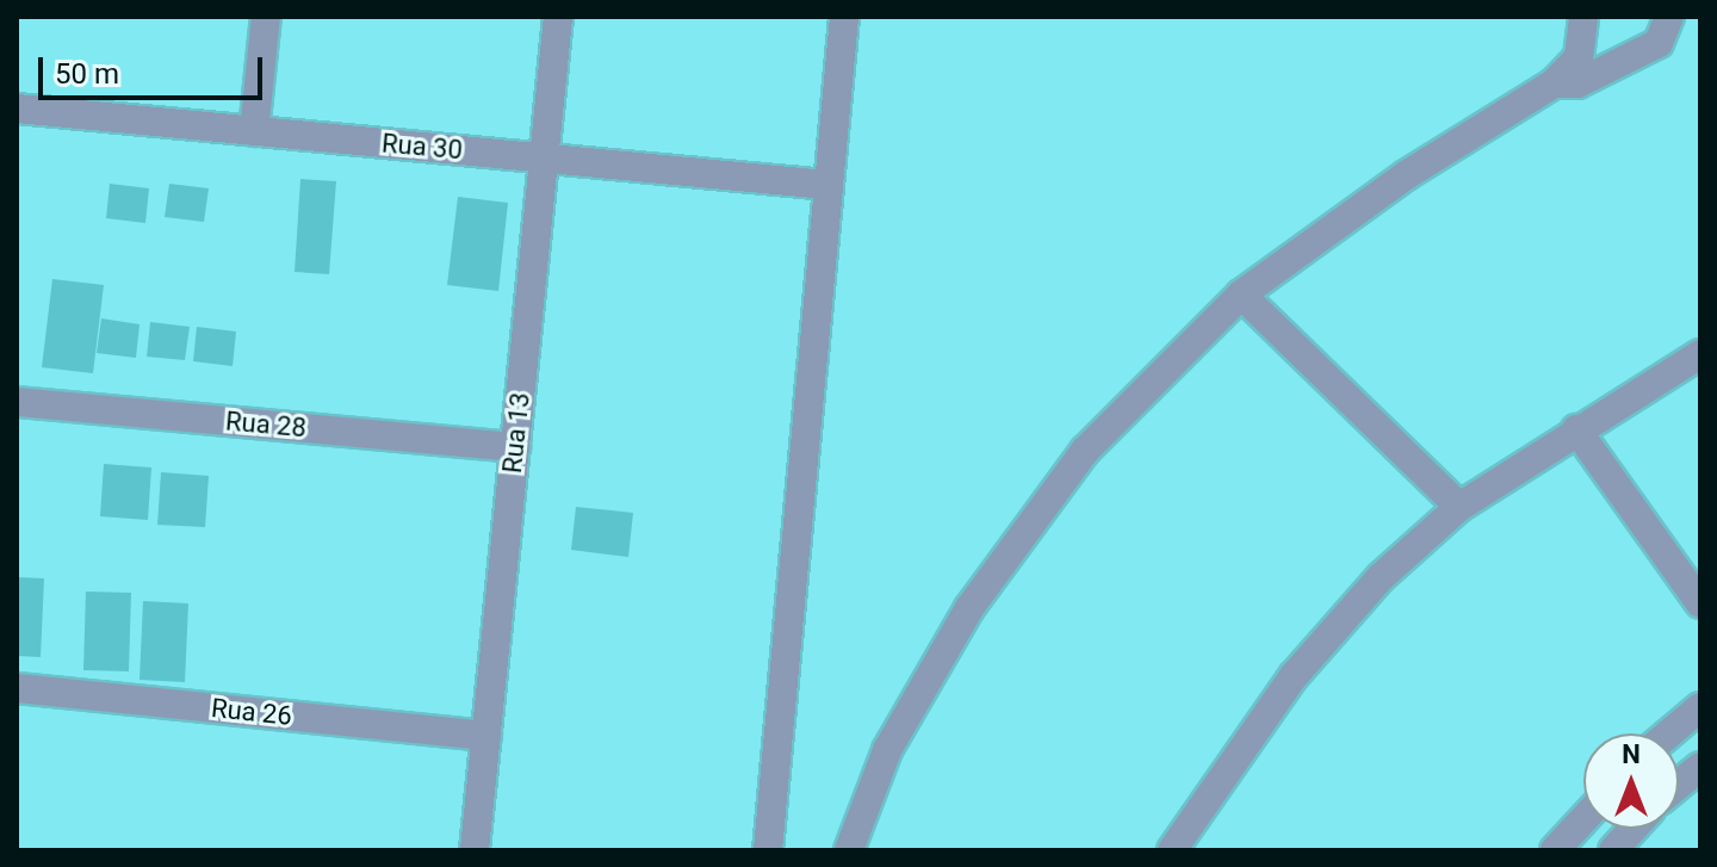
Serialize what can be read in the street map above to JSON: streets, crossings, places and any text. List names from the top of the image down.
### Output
{
  "streets": {
    "street": [
      "Rua 30",
      "Rua 28",
      "Rua 13",
      "Rua 26"
    ]
  },
  "crossings": [
    ["Rua 30", "Rua 13"],
    ["Rua 28", "Rua 13"],
    ["Rua 13", "Rua 26"]
  ],
  "scale_bar": "50 m",
  "north": "top"
}
